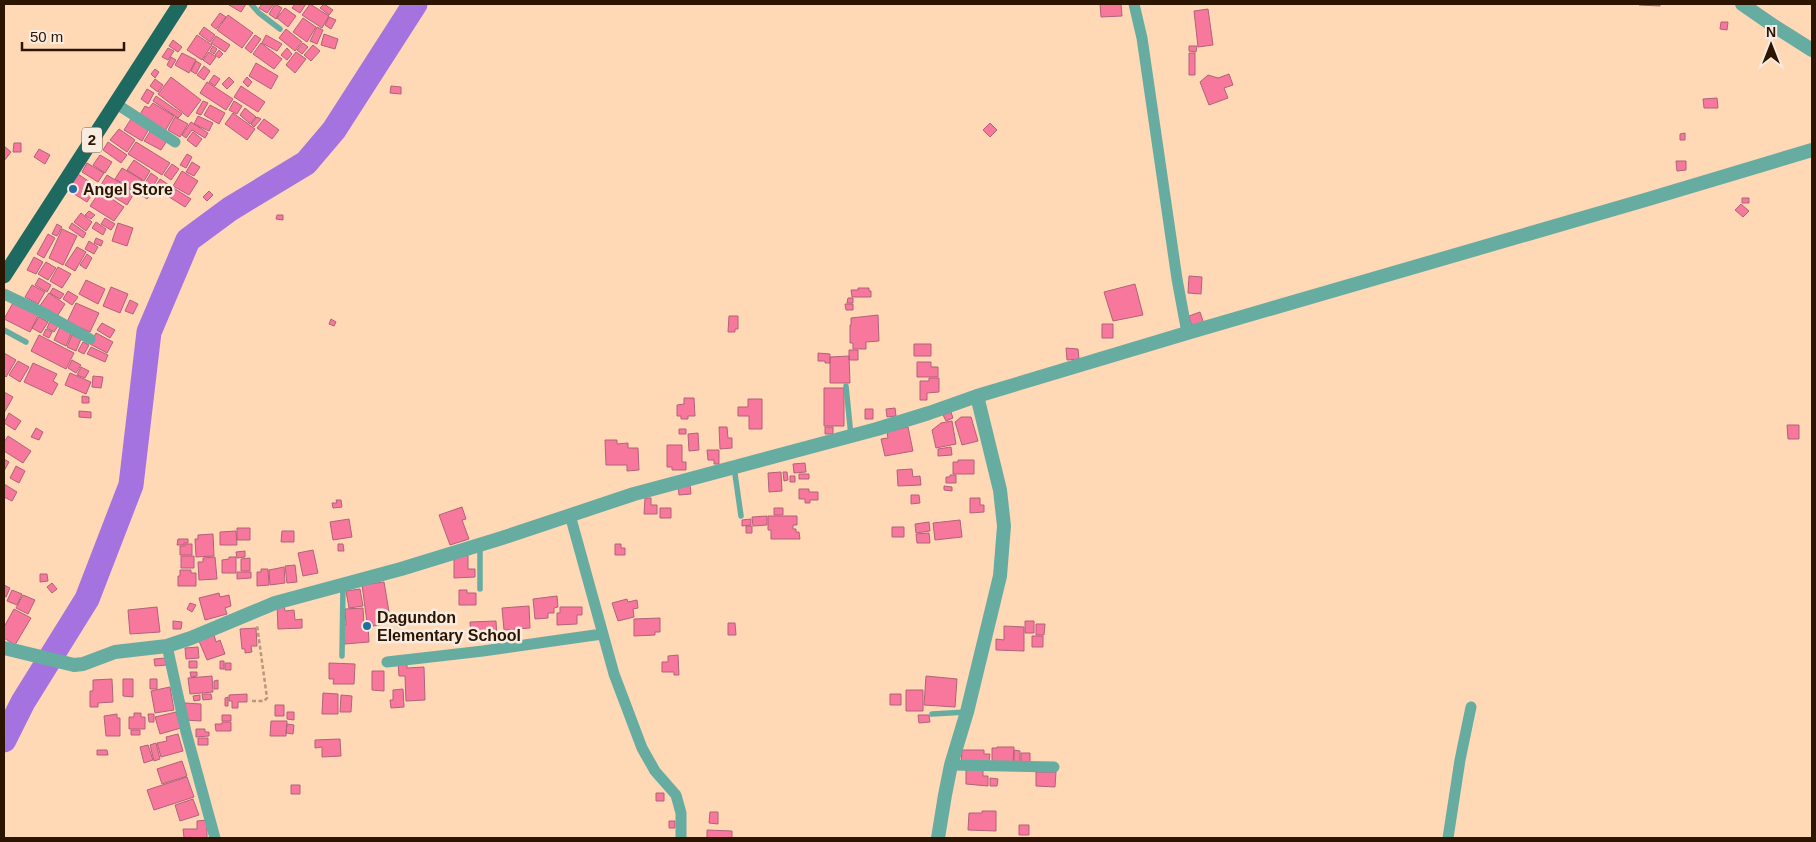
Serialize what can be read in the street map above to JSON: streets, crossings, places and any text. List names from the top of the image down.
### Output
{
  "streets": {
    "highway": ["2"]
  },
  "places": ["Angel Store", "Dagundon Elementary School"],
  "scale_bar": "50 m",
  "north": "top"
}
